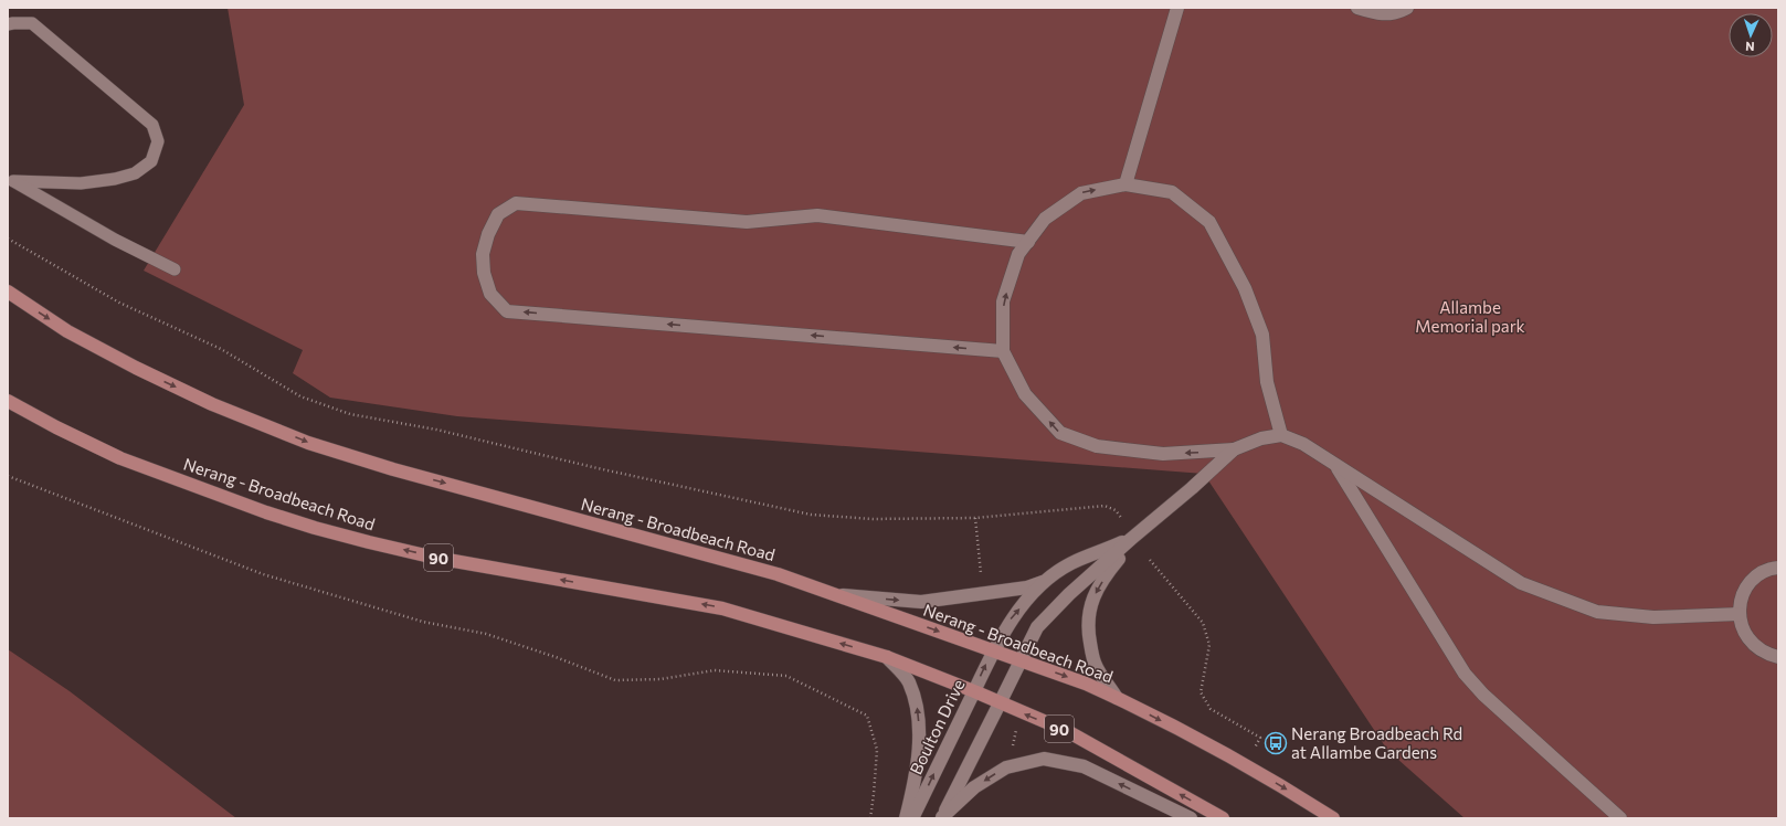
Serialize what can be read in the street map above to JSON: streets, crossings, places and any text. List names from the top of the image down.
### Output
{
  "streets": {
    "main road": ["Nerang - Broadbeach Road", "90"],
    "street": ["Boulton Drive"]
  },
  "crossings": [
    ["Nerang - Broadbeach Road", "Boulton Drive"]
  ],
  "parks": ["Allambe Memorial park"],
  "places": {
    "bus stop": ["Nerang Broadbeach Rd at Allambe Gardens"]
  },
  "north": "bottom"
}
